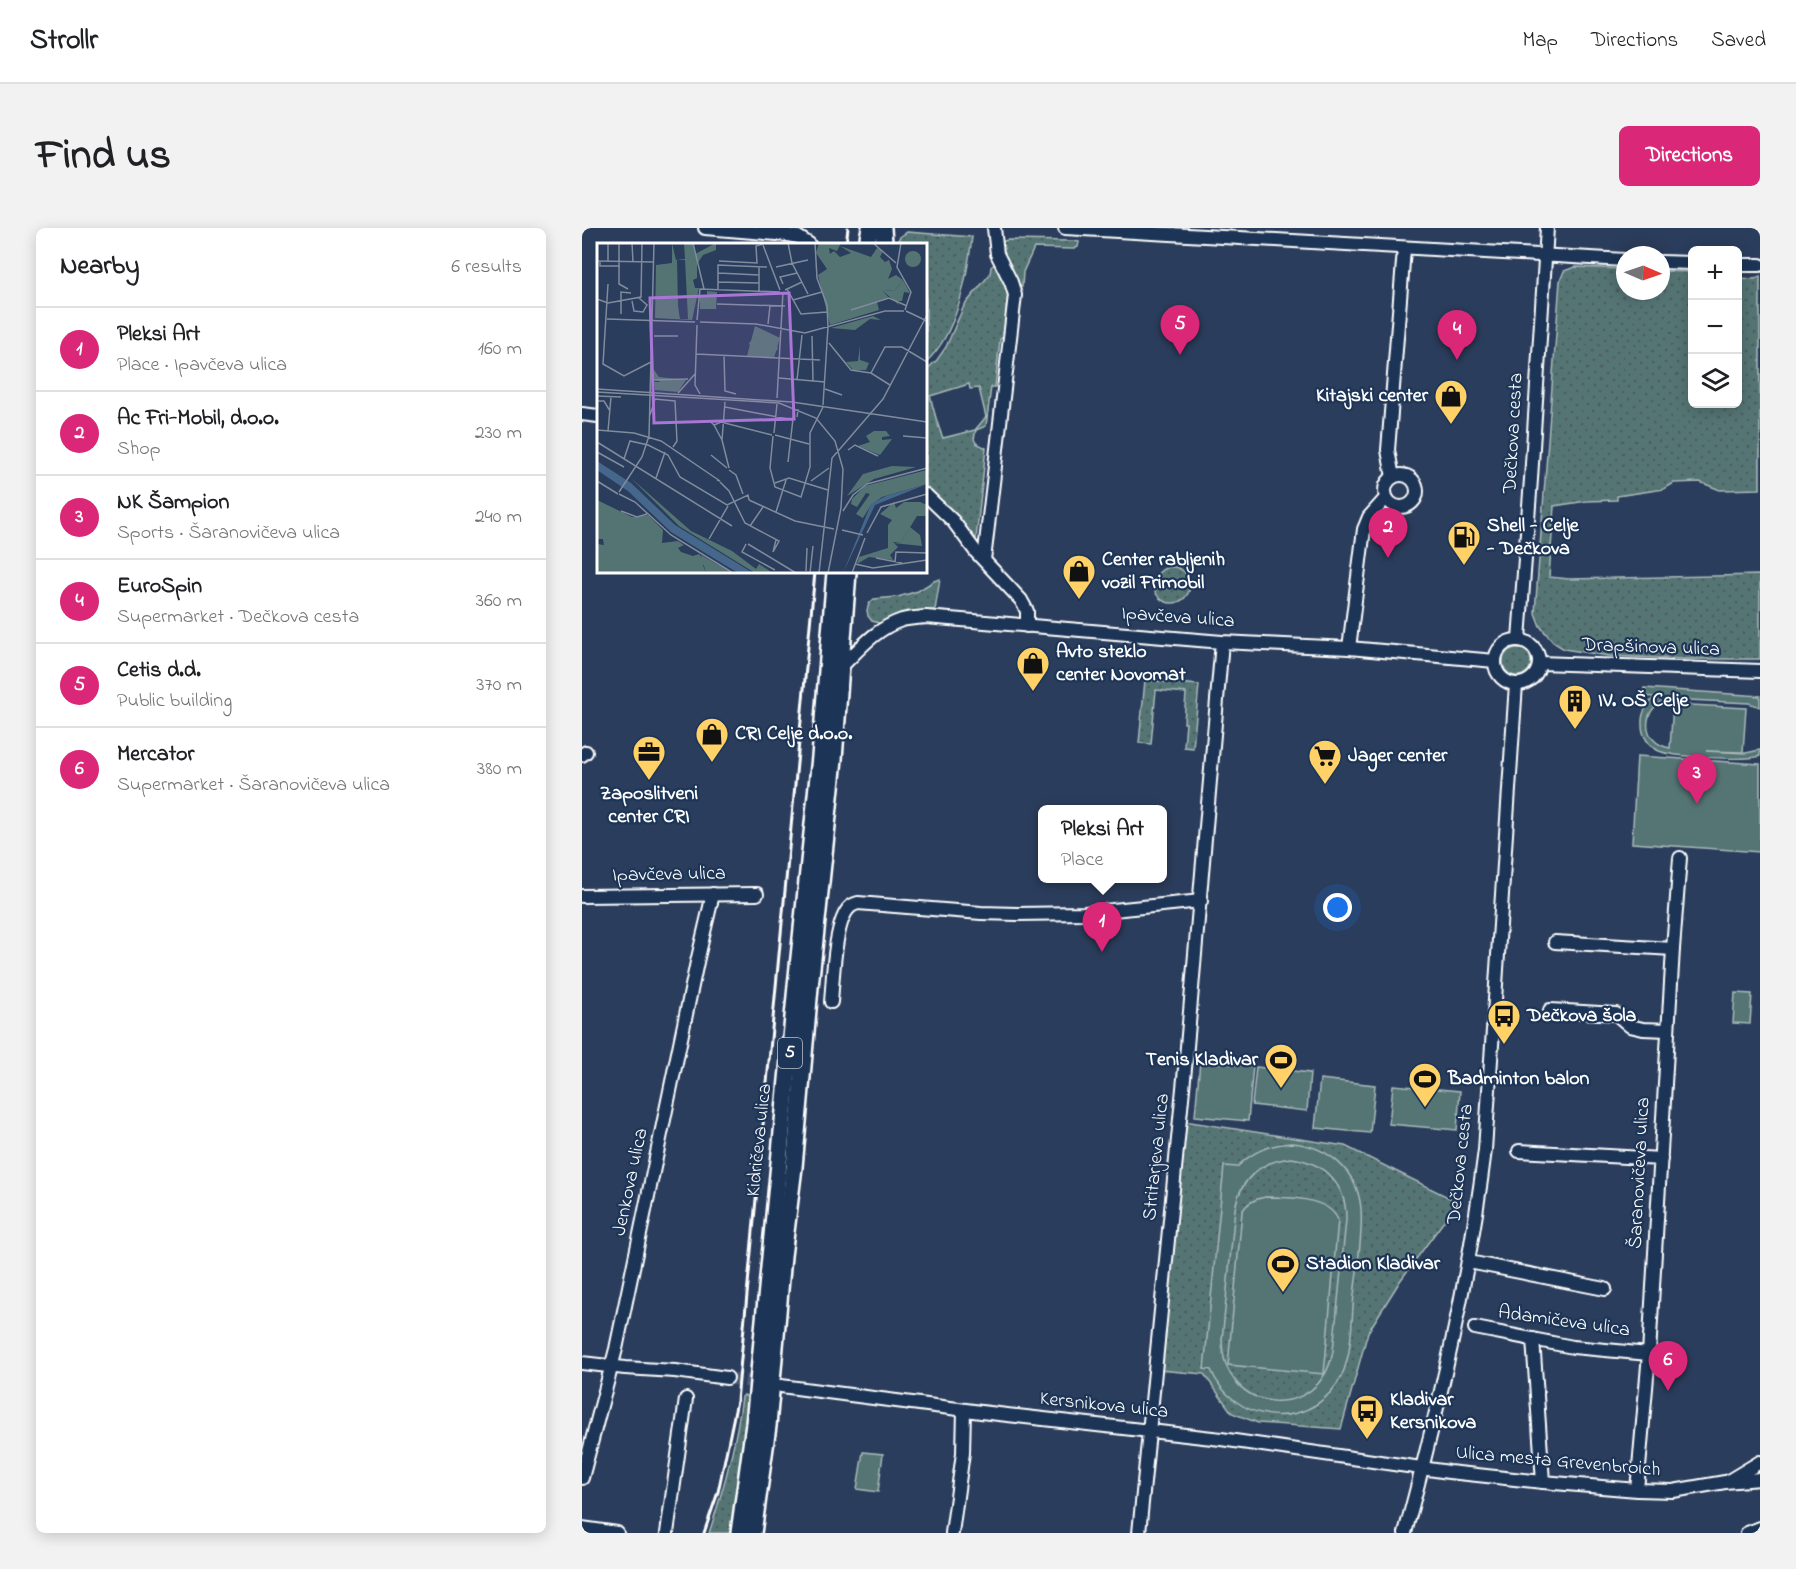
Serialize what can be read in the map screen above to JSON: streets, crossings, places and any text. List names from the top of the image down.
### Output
{
  "streets": {
    "main road": ["5", "Kidričeva ulica"],
    "street": [
      "Dečkova cesta",
      "Ipavčeva ulica",
      "Drapšinova ulica",
      "Stritarjeva ulica",
      "Šaranovičeva ulica",
      "Jenkova ulica",
      "Adamičeva ulica",
      "Kersnikova ulica",
      "Ulica mesta Grevenbroich"
    ]
  },
  "crossings": [
    ["Dečkova cesta", "Ipavčeva ulica"],
    ["Dečkova cesta", "Drapšinova ulica"],
    ["Dečkova cesta", "Kersnikova ulica"],
    ["Dečkova cesta", "Ulica mesta Grevenbroich"],
    ["Ipavčeva ulica", "Drapšinova ulica"],
    ["Ipavčeva ulica", "Kidričeva ulica"],
    ["Ipavčeva ulica", "Stritarjeva ulica"],
    ["Ipavčeva ulica", "Jenkova ulica"],
    ["Stritarjeva ulica", "Kersnikova ulica"],
    ["Šaranovičeva ulica", "Adamičeva ulica"],
    ["Šaranovičeva ulica", "Ulica mesta Grevenbroich"],
    ["Kersnikova ulica", "Ulica mesta Grevenbroich"]
  ],
  "places": {
    "shop": [
      "Kitajski center",
      "Center rabljenih vozil Frimobil",
      "Avto steklo center Novomat",
      "CRI Celje d.o.o."
    ],
    "fuel station": ["Shell - Celje - Dečkova"],
    "building": ["IV. OŠ Celje"],
    "office": ["Zaposlitveni center CRI"],
    "supermarket": ["Jager center"],
    "bus stop": ["Dečkova šola", "Kladivar Kersnikova"],
    "sports": ["Tenis Kladivar", "Badminton balon", "Stadion Kladivar"]
  },
  "north": "right",
  "page": {
    "header": "Strollr",
    "nav": ["Map", "Directions", "Saved"],
    "title": "Find us",
    "buttons": "Directions",
    "heading": ["Nearby", "6 results"],
    "map_buttons": ["+", "−"],
    "pins": [
      "5",
      "4",
      "2",
      "3",
      "1",
      "6"
    ],
    "list": [
      {
        "mark": "1",
        "name": "Pleksi Art",
        "note": "Place · Ipavčeva ulica",
        "value": "160 m"
      },
      {
        "mark": "2",
        "name": "Ac Fri-Mobil, d.o.o.",
        "note": "Shop",
        "value": "230 m"
      },
      {
        "mark": "3",
        "name": "NK Šampion",
        "note": "Sports · Šaranovičeva ulica",
        "value": "240 m"
      },
      {
        "mark": "4",
        "name": "EuroSpin",
        "note": "Supermarket · Dečkova cesta",
        "value": "360 m"
      },
      {
        "mark": "5",
        "name": "Cetis d.d.",
        "note": "Public building",
        "value": "370 m"
      },
      {
        "mark": "6",
        "name": "Mercator",
        "note": "Supermarket · Šaranovičeva ulica",
        "value": "380 m"
      }
    ],
    "popup": ["Pleksi Art", "Place"]
  }
}
